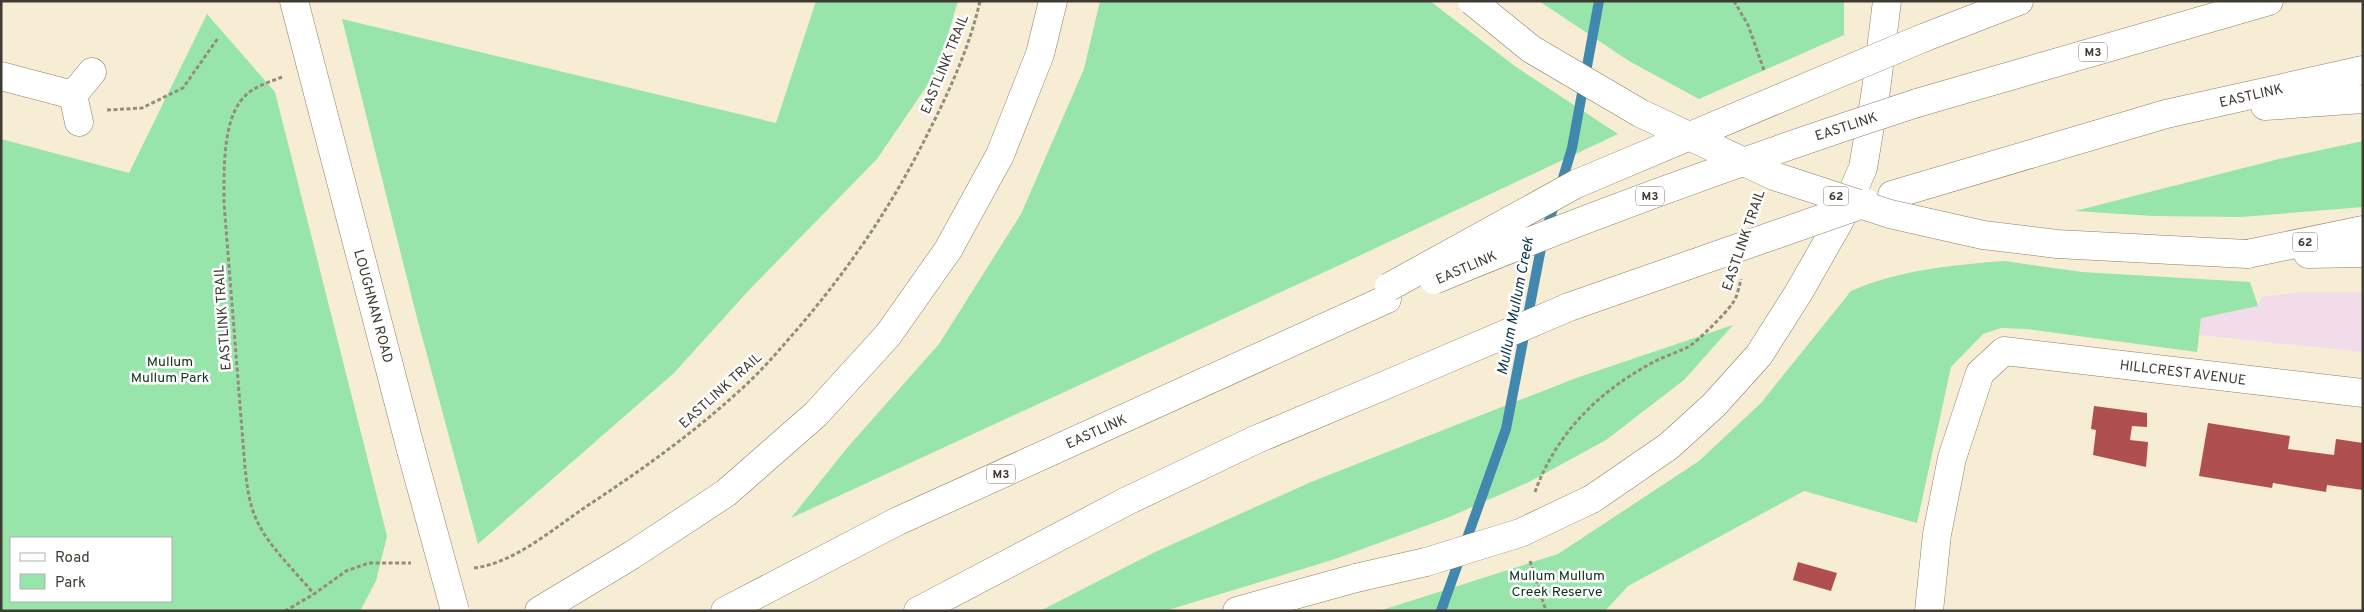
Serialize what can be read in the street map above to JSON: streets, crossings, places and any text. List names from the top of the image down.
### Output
{
  "streets": {
    "main road": [
      "M3",
      "EASTLINK",
      "62",
      "LOUGHNAN ROAD",
      "HILLCREST AVENUE"
    ],
    "path": ["EASTLINK TRAIL"]
  },
  "crossings": [
    ["EASTLINK TRAIL", "LOUGHNAN ROAD"]
  ],
  "water": ["Mullum Mullum Creek"],
  "parks": ["Mullum Mullum Park", "Mullum Mullum Creek Reserve"],
  "legend": ["Road", "Park"]
}
